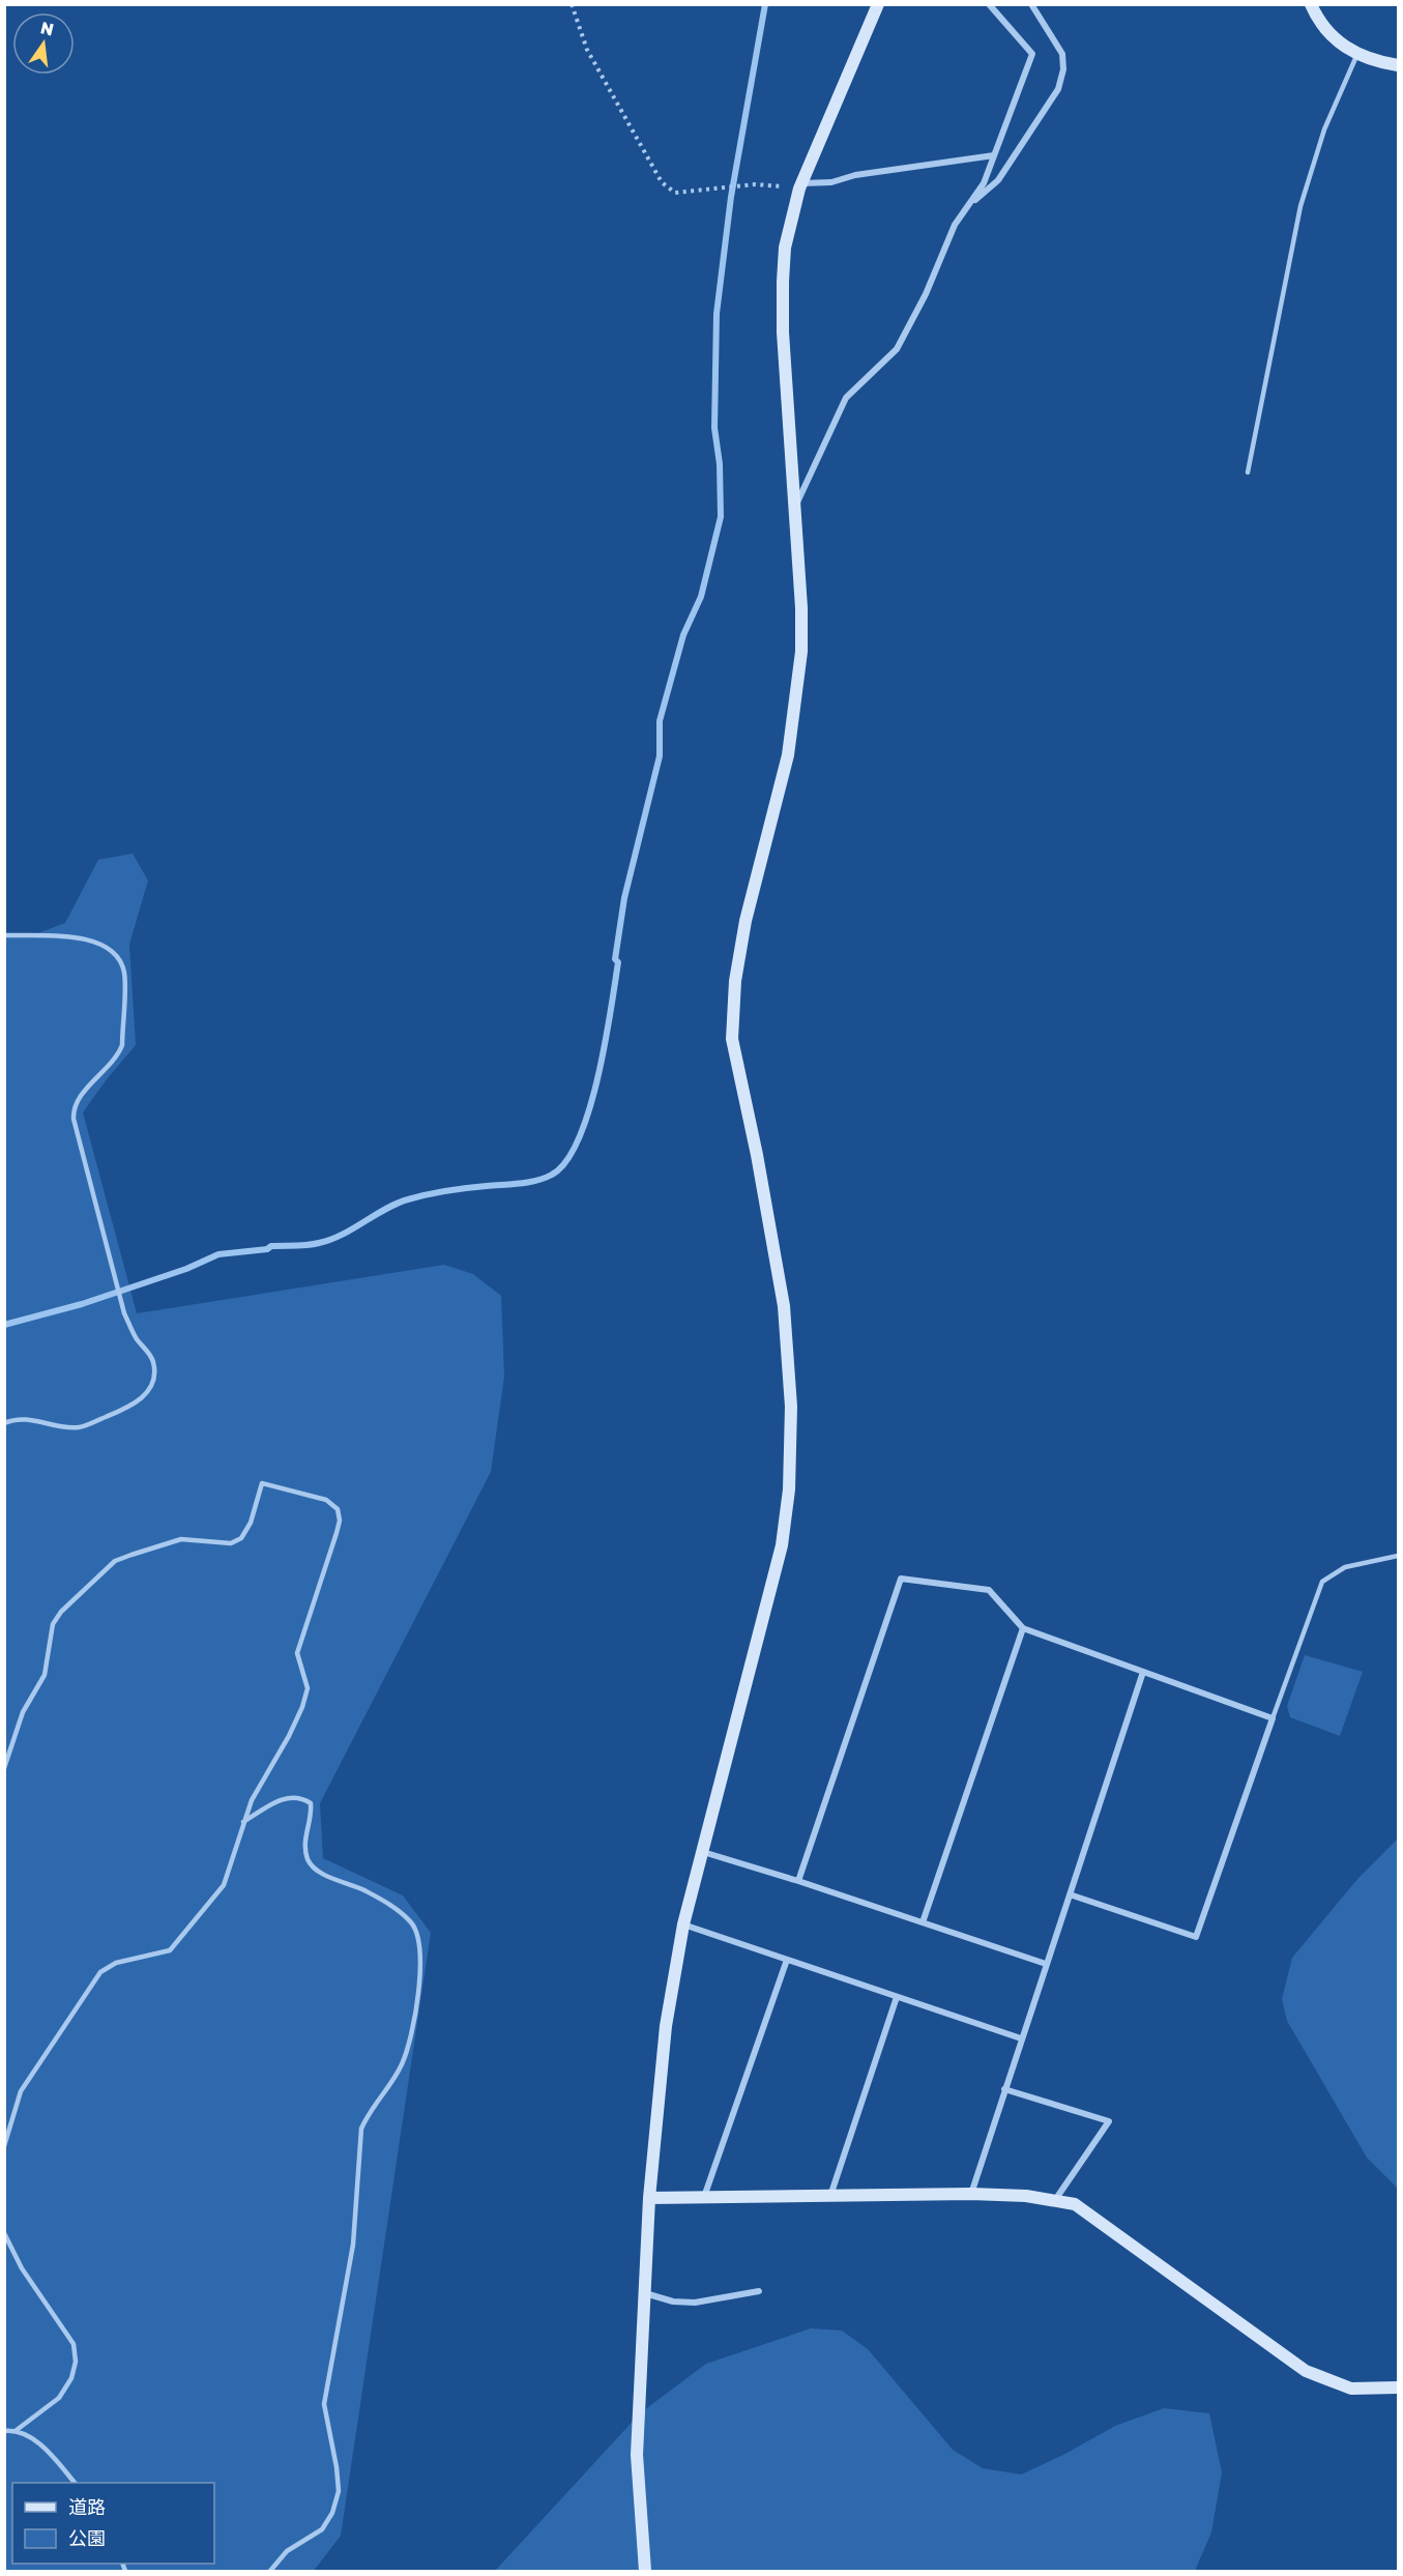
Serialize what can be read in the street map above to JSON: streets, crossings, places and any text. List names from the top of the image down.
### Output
{
  "legend": ["道路", "公園"],
  "north": "top"
}
